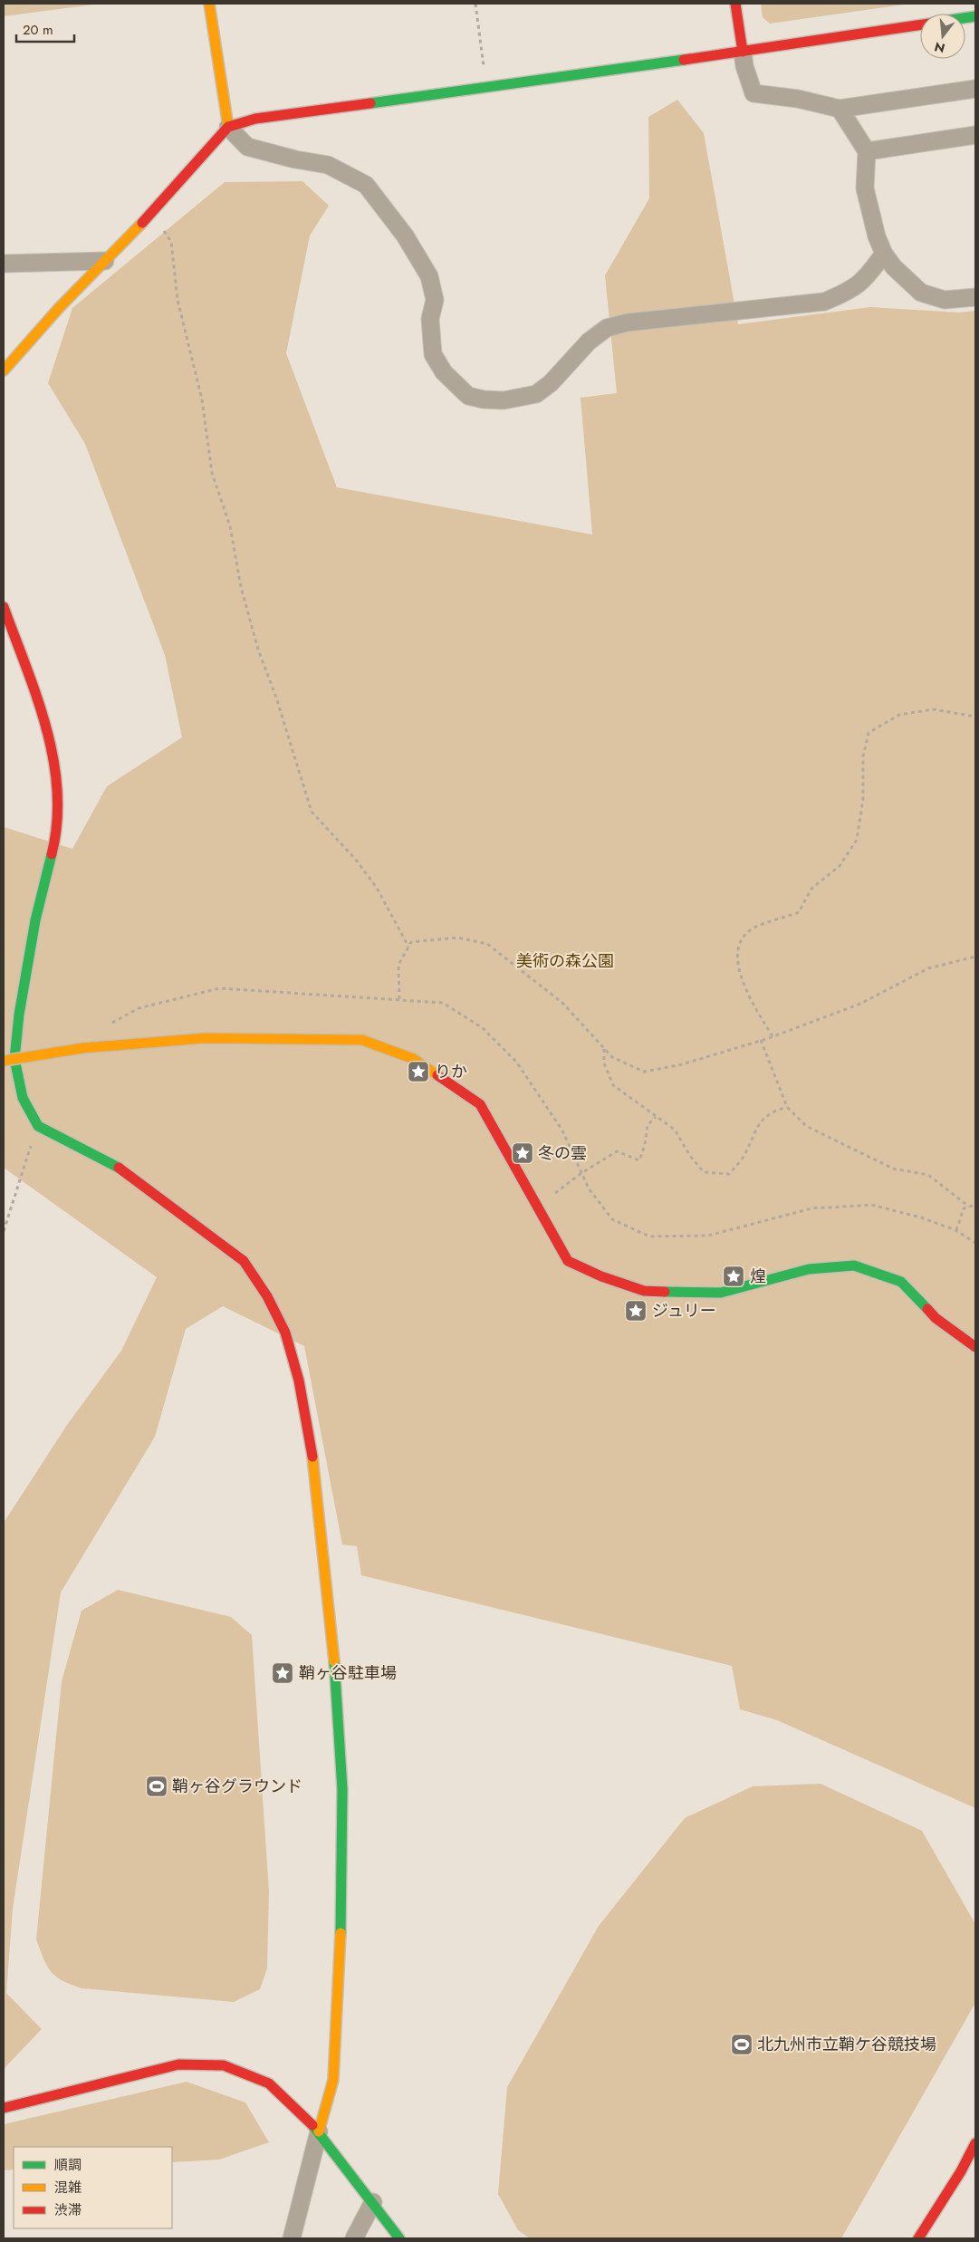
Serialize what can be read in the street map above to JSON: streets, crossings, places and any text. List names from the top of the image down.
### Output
{
  "parks": ["美術の森公園"],
  "places": {
    "place": [
      "りか",
      "冬の雲",
      "煌",
      "ジュリー",
      "鞘ヶ谷駐車場"
    ],
    "sports": ["鞘ヶ谷グラウンド", "北九州市立鞘ケ谷競技場"]
  },
  "legend": ["順調", "混雑", "渋滞"],
  "scale_bar": "20 m",
  "north": "bottom"
}
